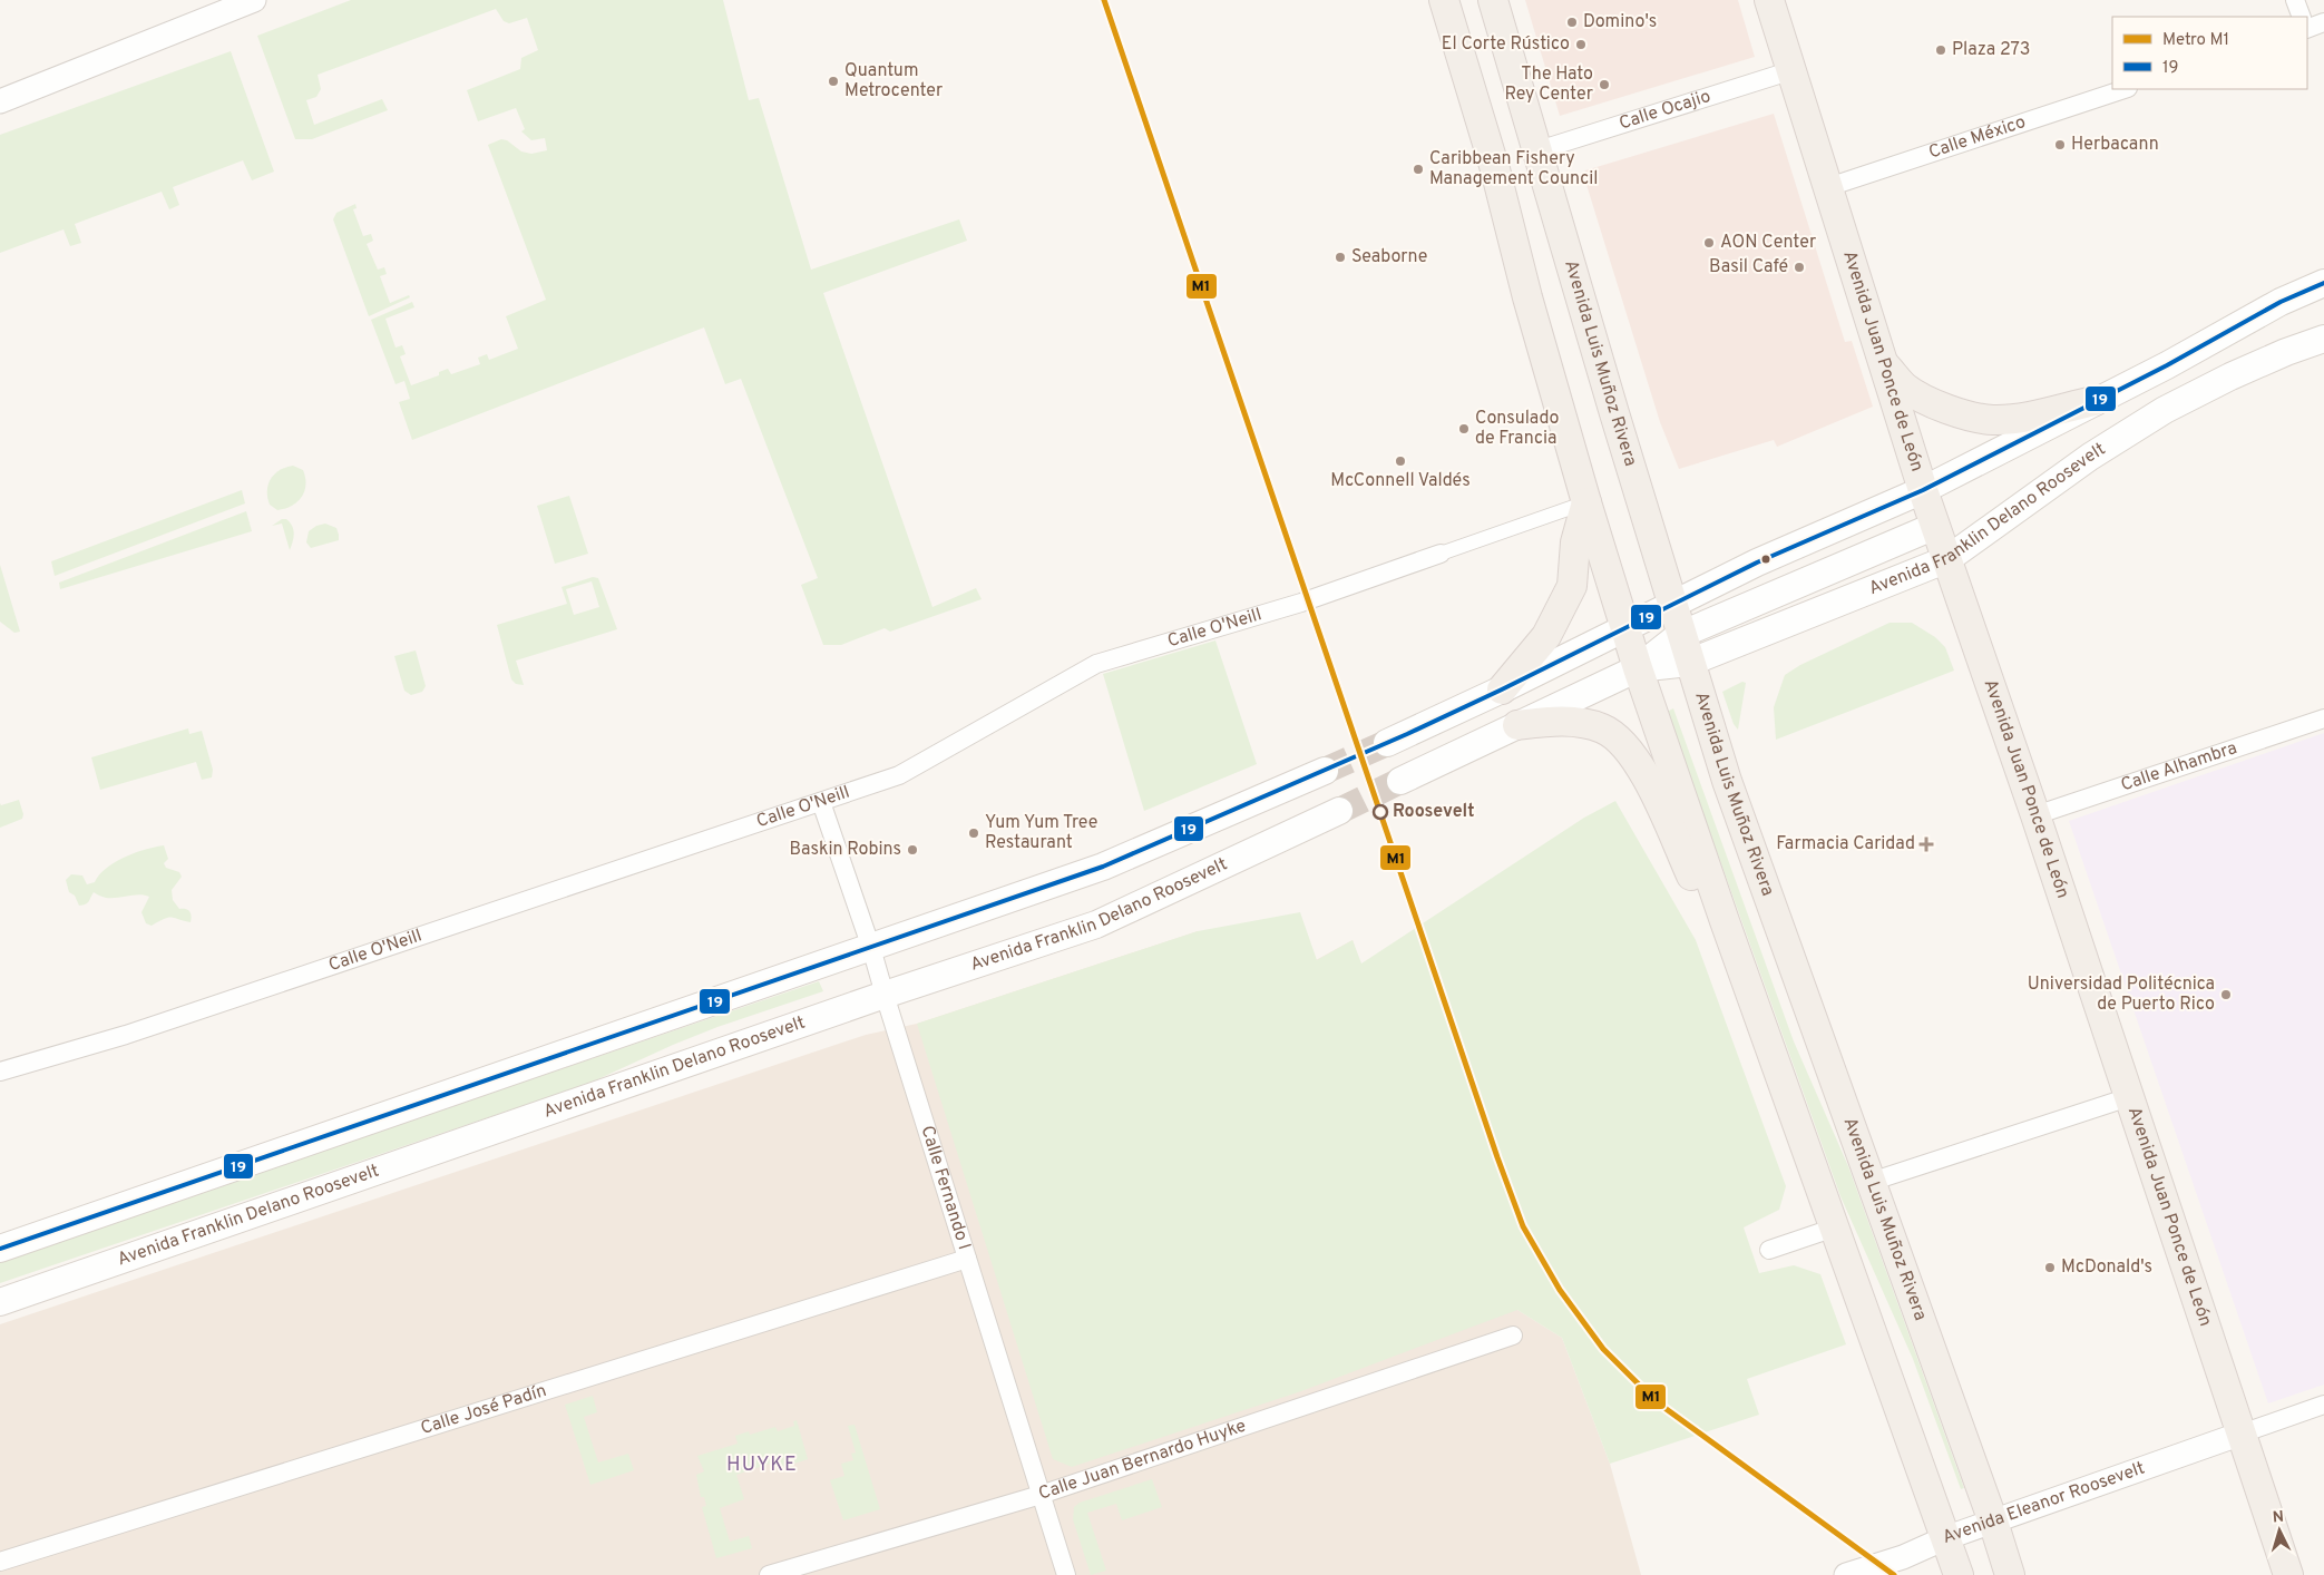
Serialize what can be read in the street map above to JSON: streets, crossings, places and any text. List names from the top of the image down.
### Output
{
  "streets": {
    "main road": ["Avenida Juan Ponce de León", "Avenida Luis Muñoz Rivera", "Avenida Franklin Delano Roosevelt"],
    "street": [
      "Calle Ocajio",
      "Calle México",
      "Calle O'Neill",
      "Calle Alhambra",
      "Calle Fernando I",
      "Calle José Padín",
      "Calle Juan Bernardo Huyke",
      "Avenida Eleanor Roosevelt"
    ]
  },
  "crossings": [
    ["Calle Ocajio", "Avenida Juan Ponce de León"],
    ["Calle Ocajio", "Avenida Luis Muñoz Rivera"],
    ["Calle México", "Avenida Juan Ponce de León"],
    ["Avenida Juan Ponce de León", "Avenida Franklin Delano Roosevelt"],
    ["Avenida Juan Ponce de León", "Calle Alhambra"],
    ["Avenida Juan Ponce de León", "Avenida Eleanor Roosevelt"],
    ["Avenida Luis Muñoz Rivera", "Avenida Franklin Delano Roosevelt"],
    ["Avenida Luis Muñoz Rivera", "Avenida Eleanor Roosevelt"],
    ["Avenida Franklin Delano Roosevelt", "Calle Fernando I"],
    ["Calle O'Neill", "Calle Fernando I"],
    ["Calle Fernando I", "Calle José Padín"],
    ["Calle Fernando I", "Calle Juan Bernardo Huyke"]
  ],
  "districts": ["HUYKE"],
  "places": {
    "other": [
      "Domino's",
      "El Corte Rústico",
      "Plaza 273",
      "Quantum Metrocenter",
      "The Hato Rey Center",
      "Herbacann",
      "Caribbean Fishery Management Council",
      "AON Center",
      "Seaborne",
      "Basil Café",
      "Consulado de Francia",
      "McConnell Valdés",
      "Roosevelt",
      "Yum Yum Tree Restaurant",
      "Baskin Robins",
      "Universidad Politécnica de Puerto Rico",
      "McDonald's"
    ],
    "health": ["Farmacia Caridad"]
  },
  "lines": ["metro line M1", "transit line 19"],
  "legend": ["Metro M1", "19"],
  "north": "top"
}
